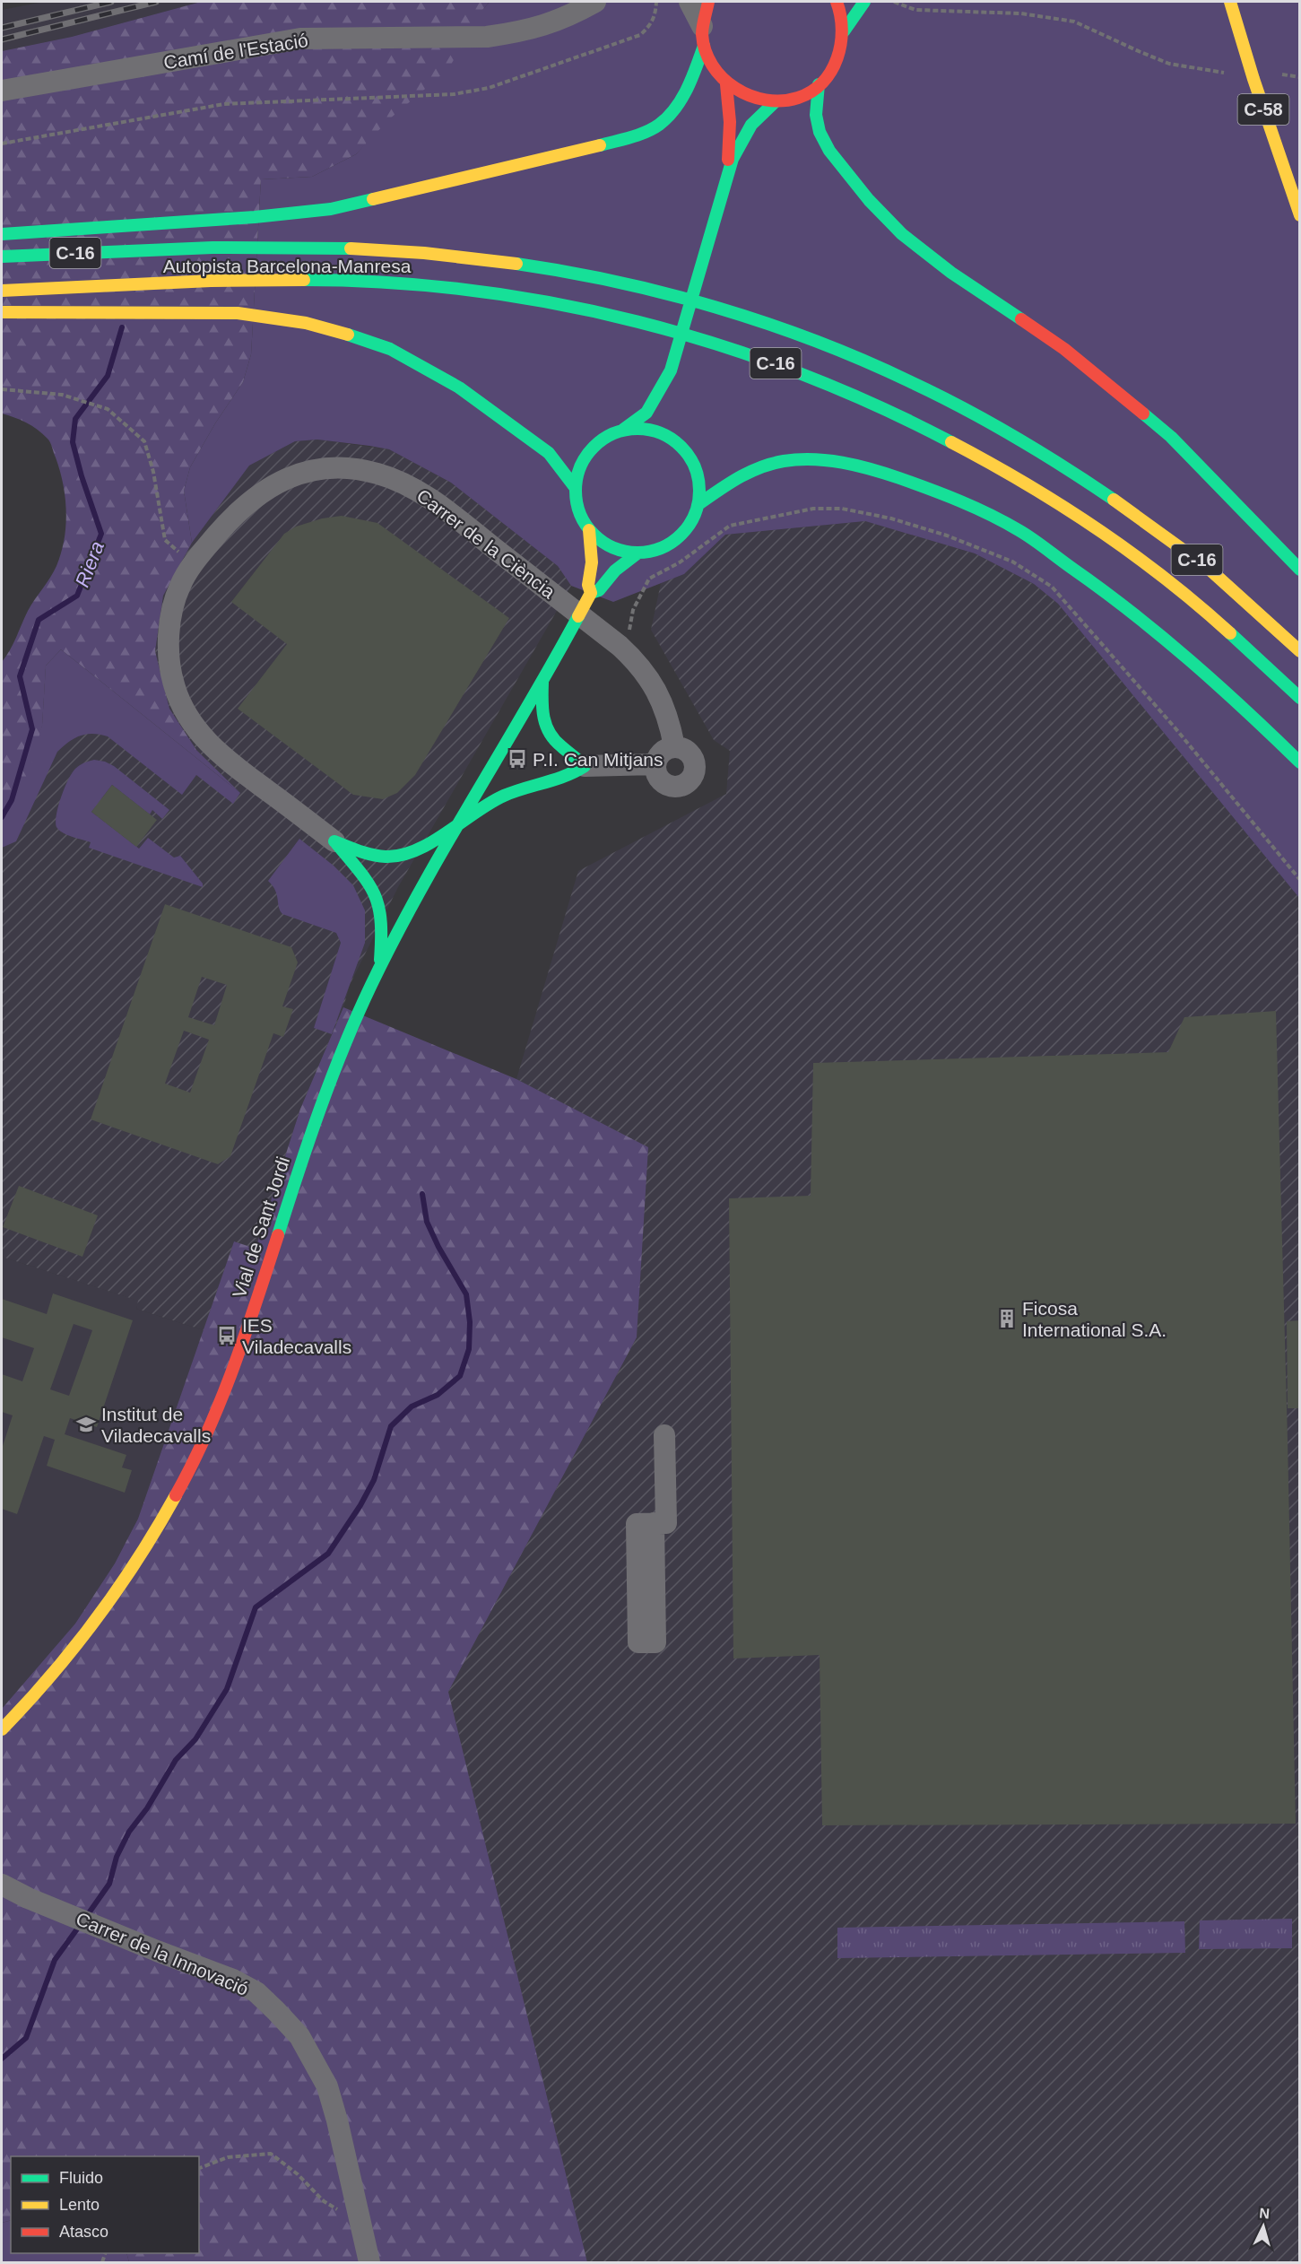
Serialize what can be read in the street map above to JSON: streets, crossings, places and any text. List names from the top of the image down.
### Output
{
  "streets": {
    "main road": [
      "C-58",
      "C-16",
      "Autopista Barcelona-Manresa",
      "Vial de Sant Jordi"
    ],
    "street": ["Camí de l'Estació", "Carrer de la Ciència", "Carrer de la Innovació"]
  },
  "water": ["Riera"],
  "places": {
    "bus stop": ["P.I. Can Mitjans", "IES Viladecavalls"],
    "building": ["Ficosa International S.A."],
    "school or university": ["Institut de Viladecavalls"]
  },
  "legend": ["Fluido", "Lento", "Atasco"],
  "north": "top"
}
